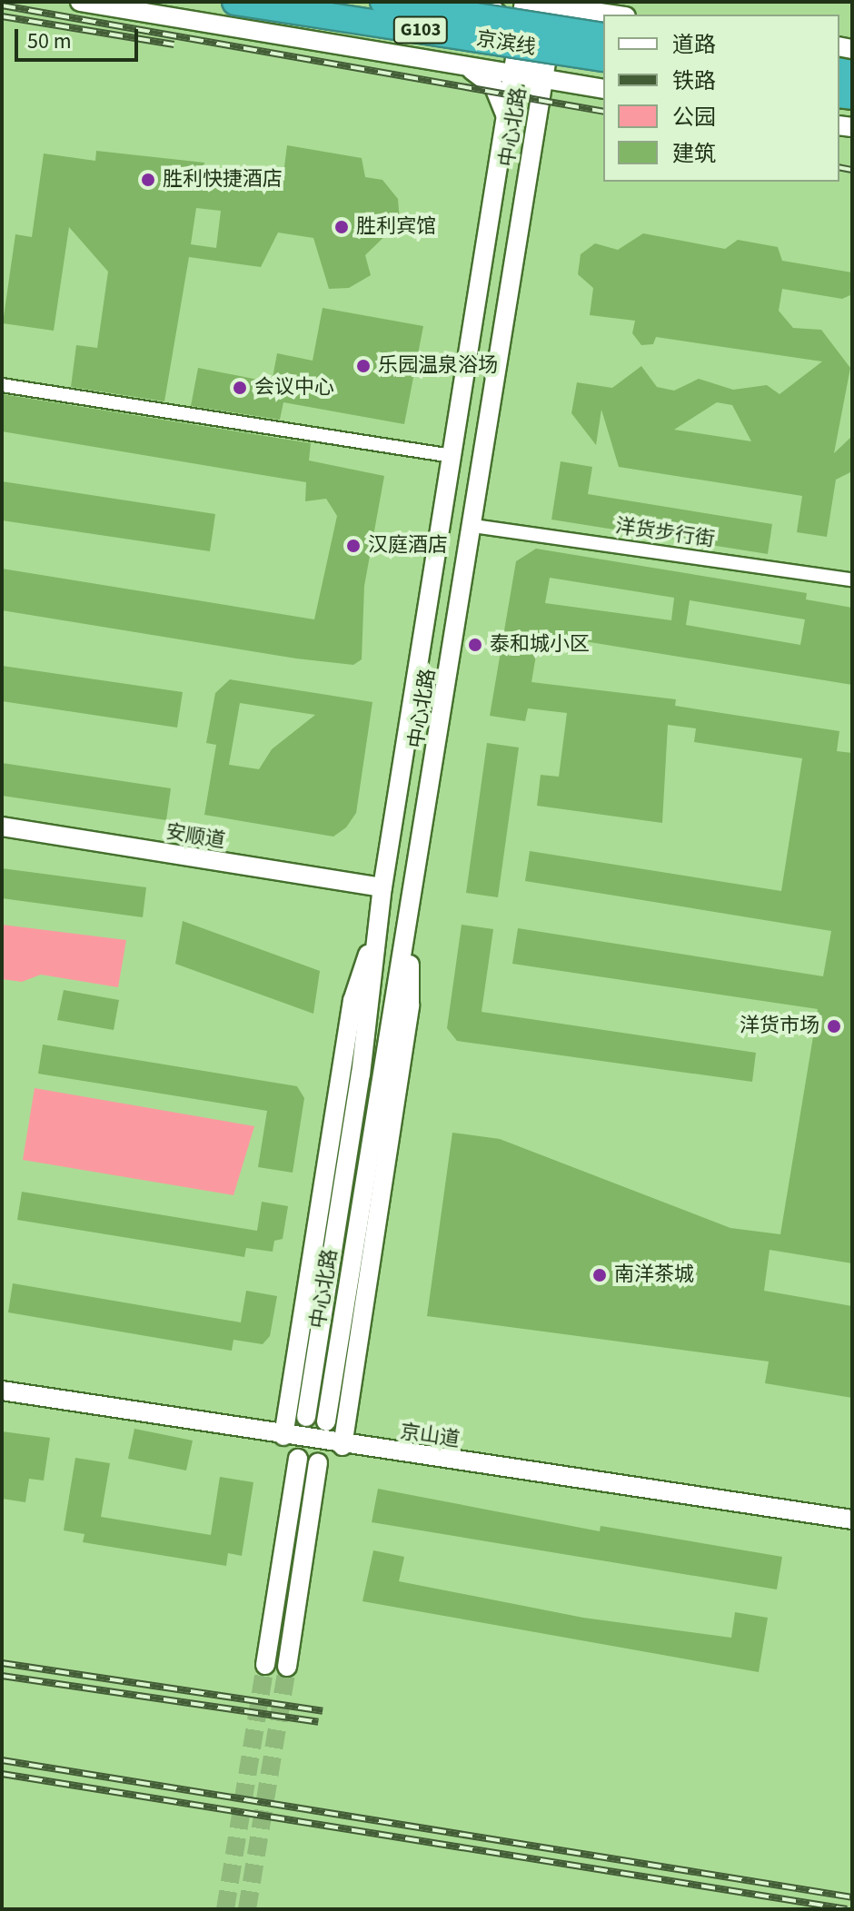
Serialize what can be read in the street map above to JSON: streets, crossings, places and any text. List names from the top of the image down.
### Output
{
  "streets": {
    "highway": ["G103", "京滨线"],
    "main road": ["中心北路", "安顺道", "京山道"],
    "street": ["洋货步行街"]
  },
  "crossings": [
    ["G103", "中心北路"],
    ["中心北路", "洋货步行街"],
    ["中心北路", "安顺道"]
  ],
  "places": [
    "胜利快捷酒店",
    "胜利宾馆",
    "乐园温泉浴场",
    "会议中心",
    "汉庭酒店",
    "泰和城小区",
    "洋货市场",
    "南洋茶城"
  ],
  "legend": [
    "道路",
    "铁路",
    "公园",
    "建筑"
  ],
  "scale_bar": "50 m"
}
